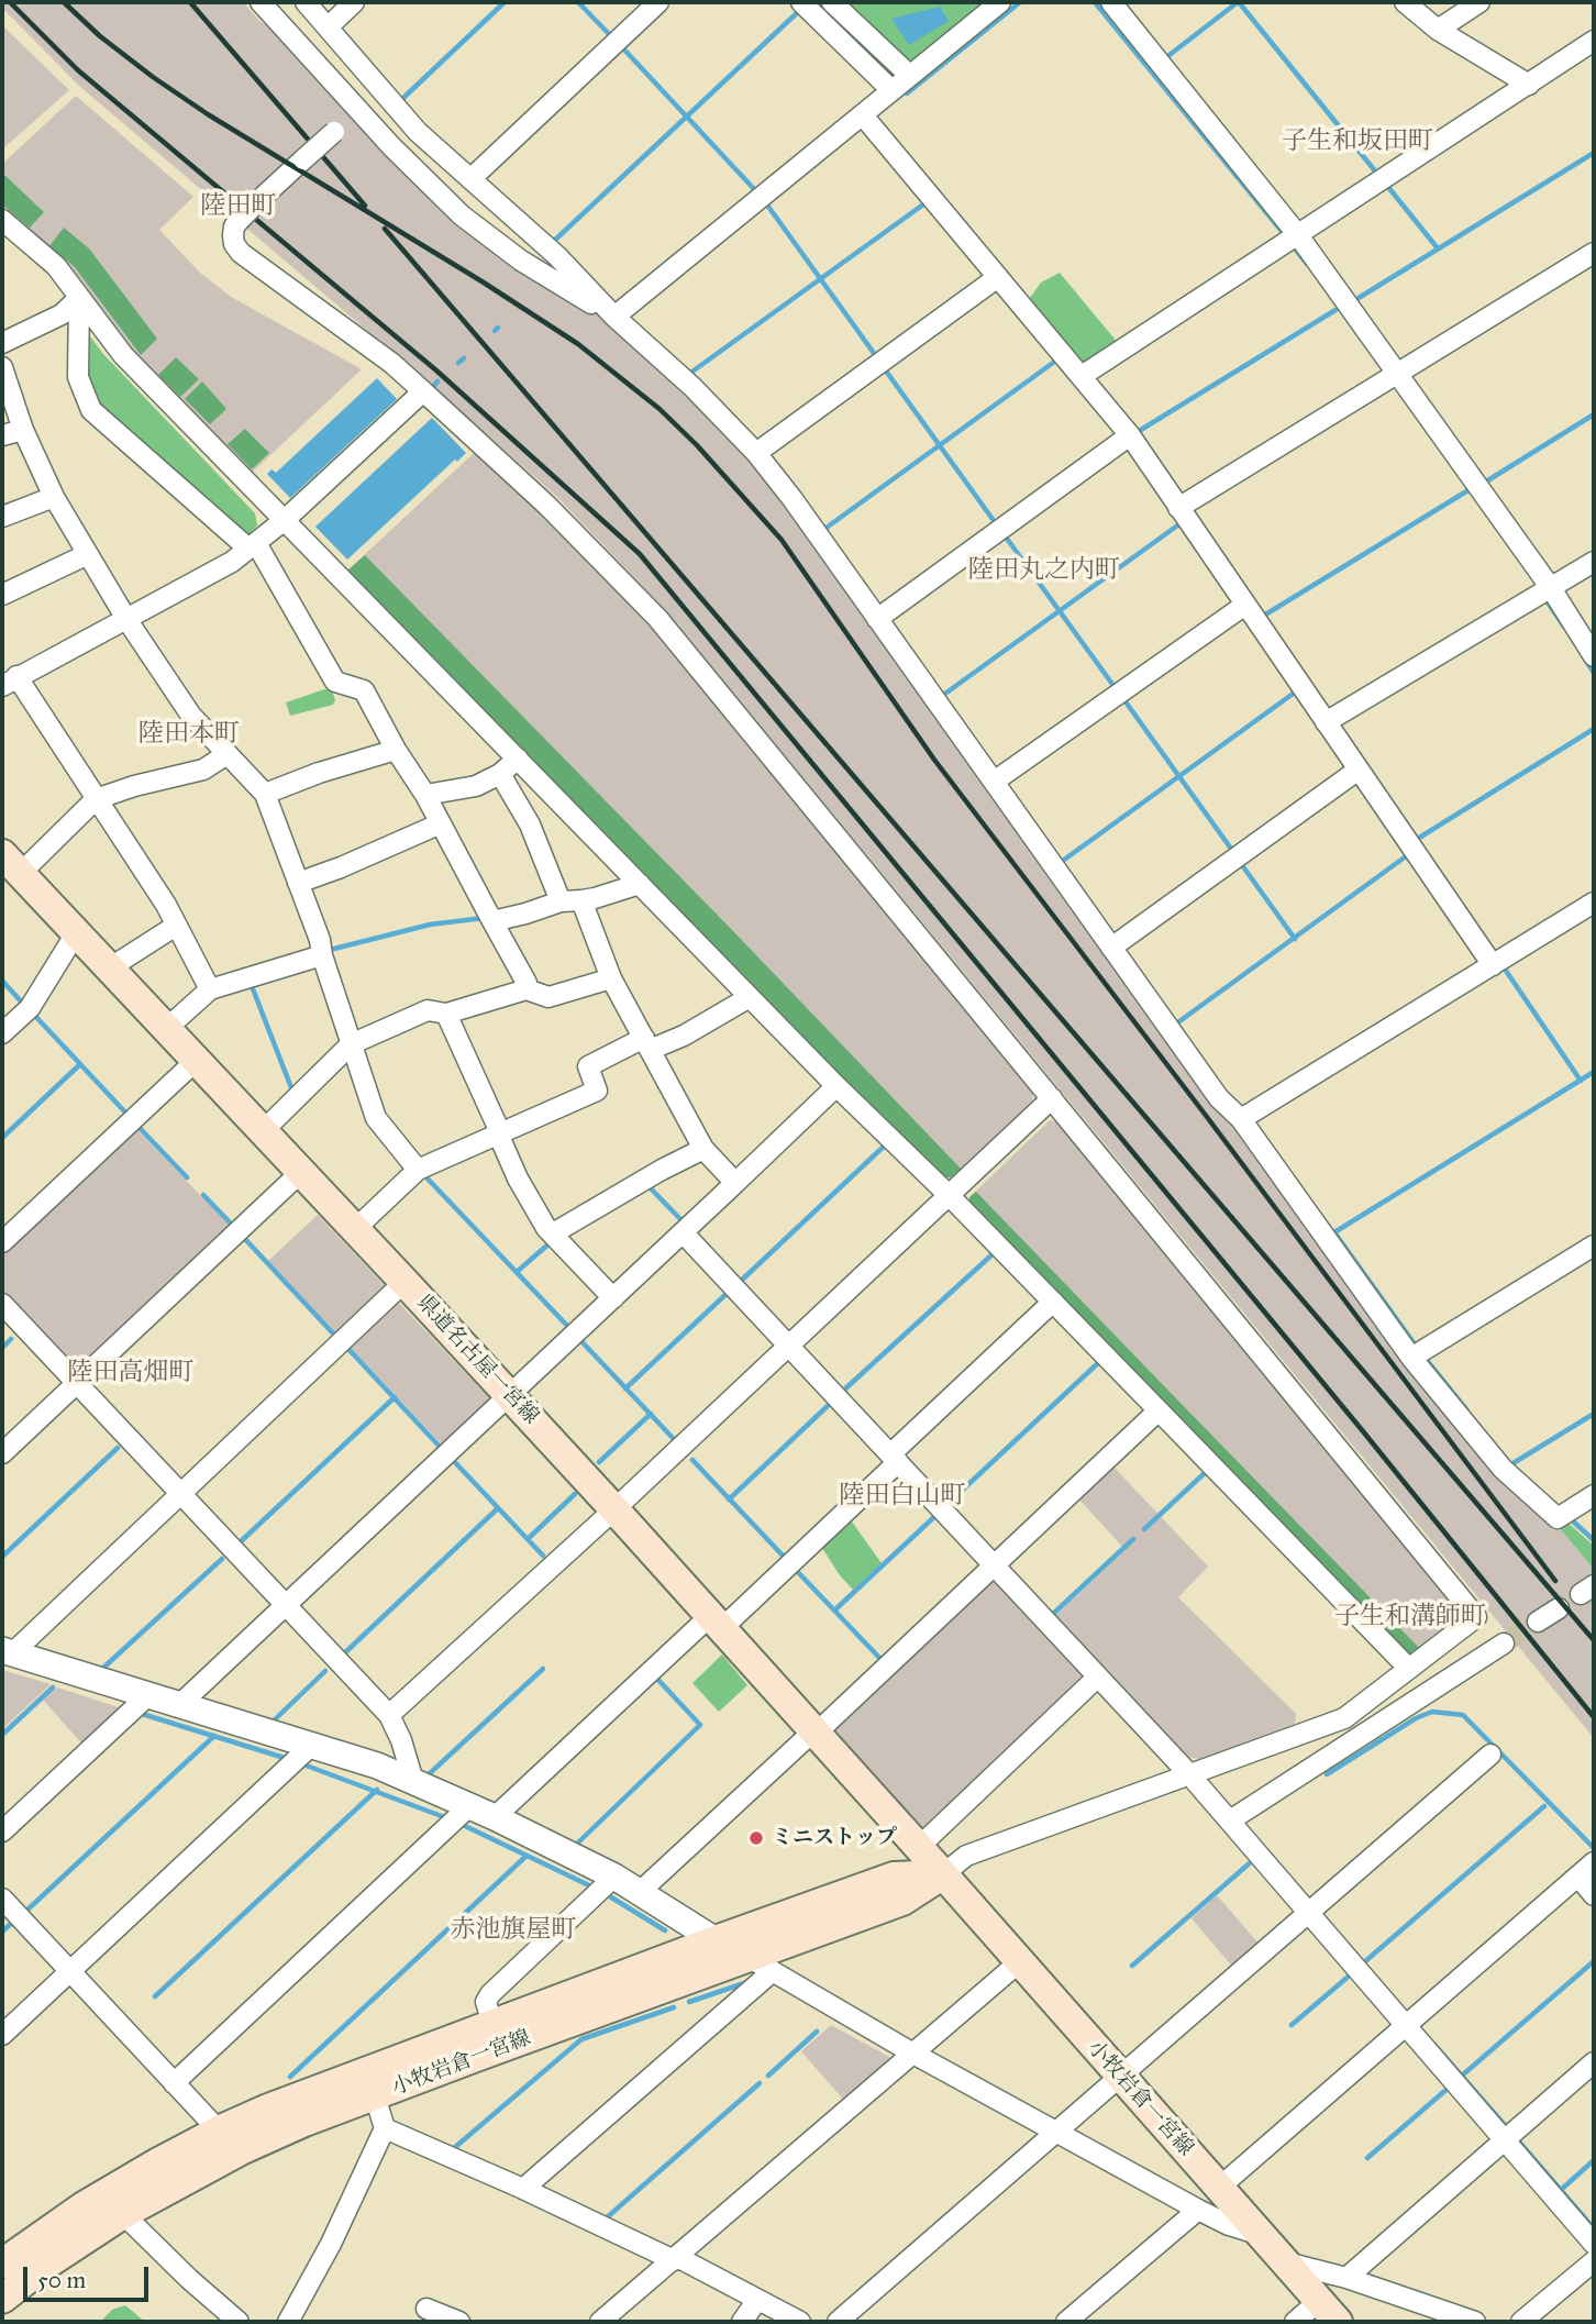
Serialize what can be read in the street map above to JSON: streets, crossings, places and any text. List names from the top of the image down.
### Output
{
  "streets": {
    "main road": ["県道名古屋一宮線", "小牧岩倉一宮線"]
  },
  "crossings": [
    ["県道名古屋一宮線", "小牧岩倉一宮線"]
  ],
  "districts": [
    "子生和坂田町",
    "陸田町",
    "陸田丸之内町",
    "陸田本町",
    "陸田高畑町",
    "陸田白山町",
    "子生和溝師町",
    "赤池旗屋町"
  ],
  "places": ["ミニストップ"],
  "scale_bar": "50 m"
}
